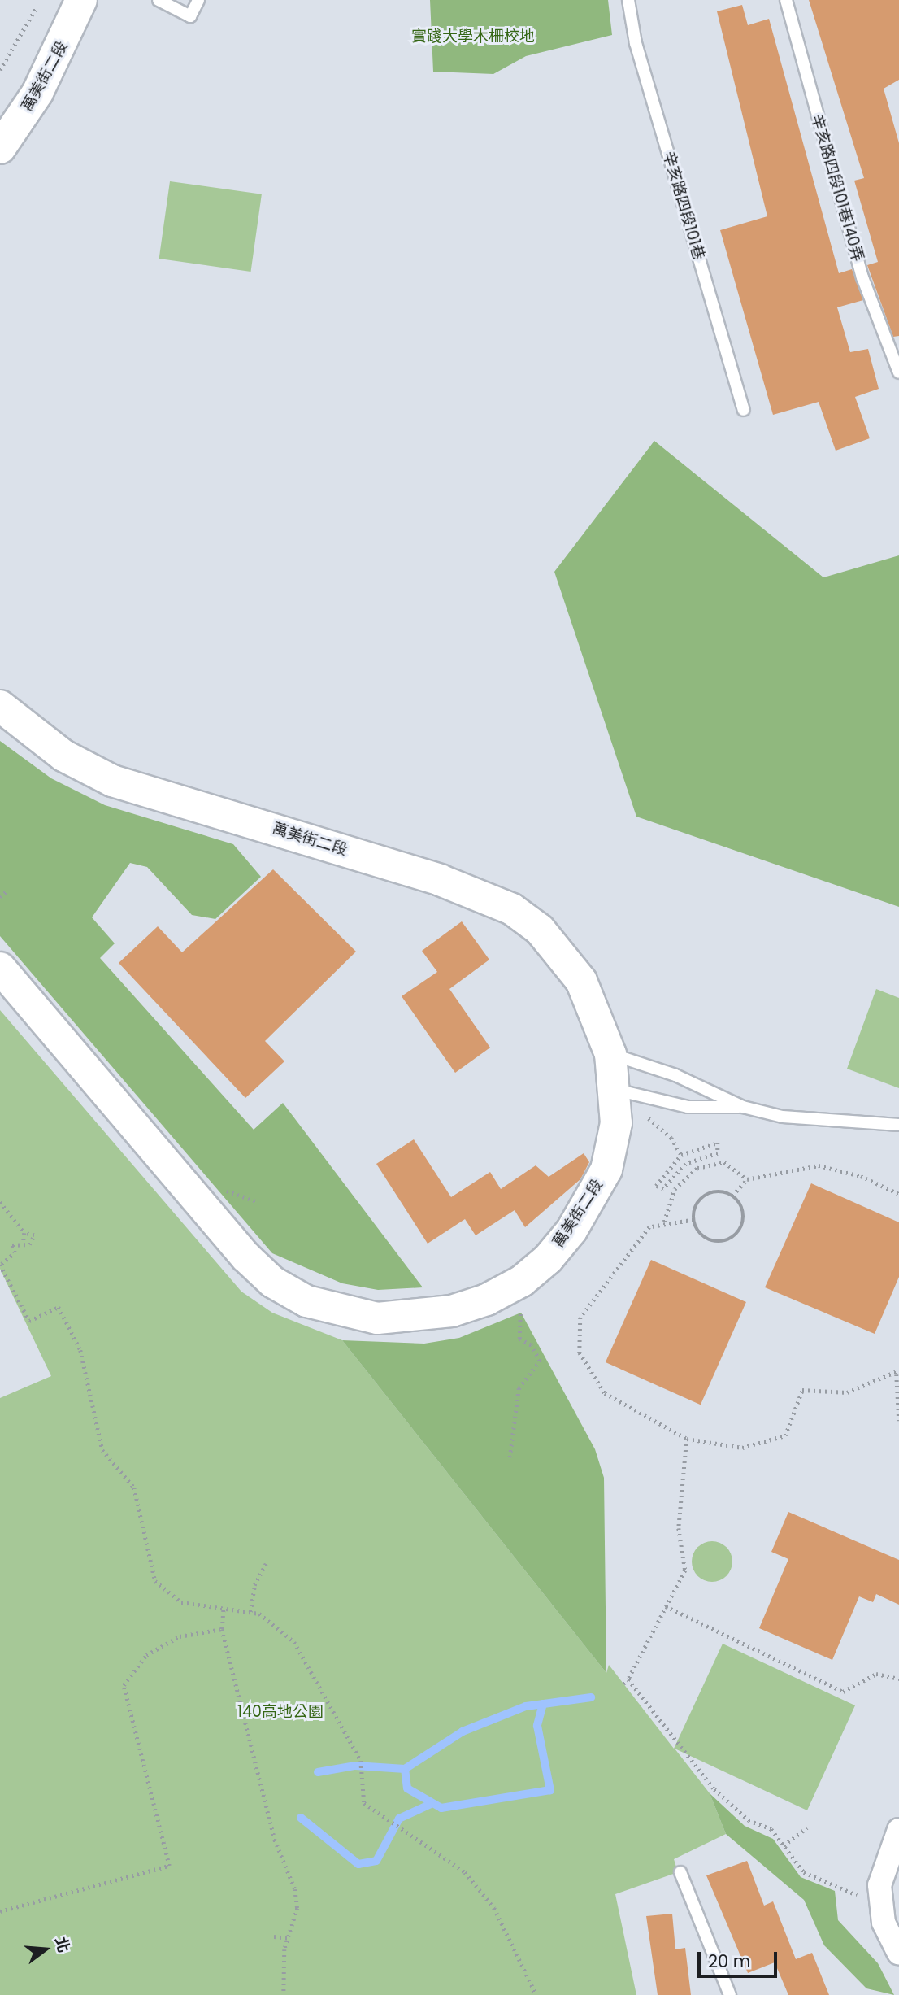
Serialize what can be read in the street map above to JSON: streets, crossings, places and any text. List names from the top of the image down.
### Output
{
  "streets": {
    "street": ["萬美街二段"],
    "lane": ["辛亥路四段101巷140弄", "辛亥路四段101巷"]
  },
  "parks": ["實踐大學木柵校地", "140高地公園"],
  "scale_bar": "20 m",
  "north": "right"
}
